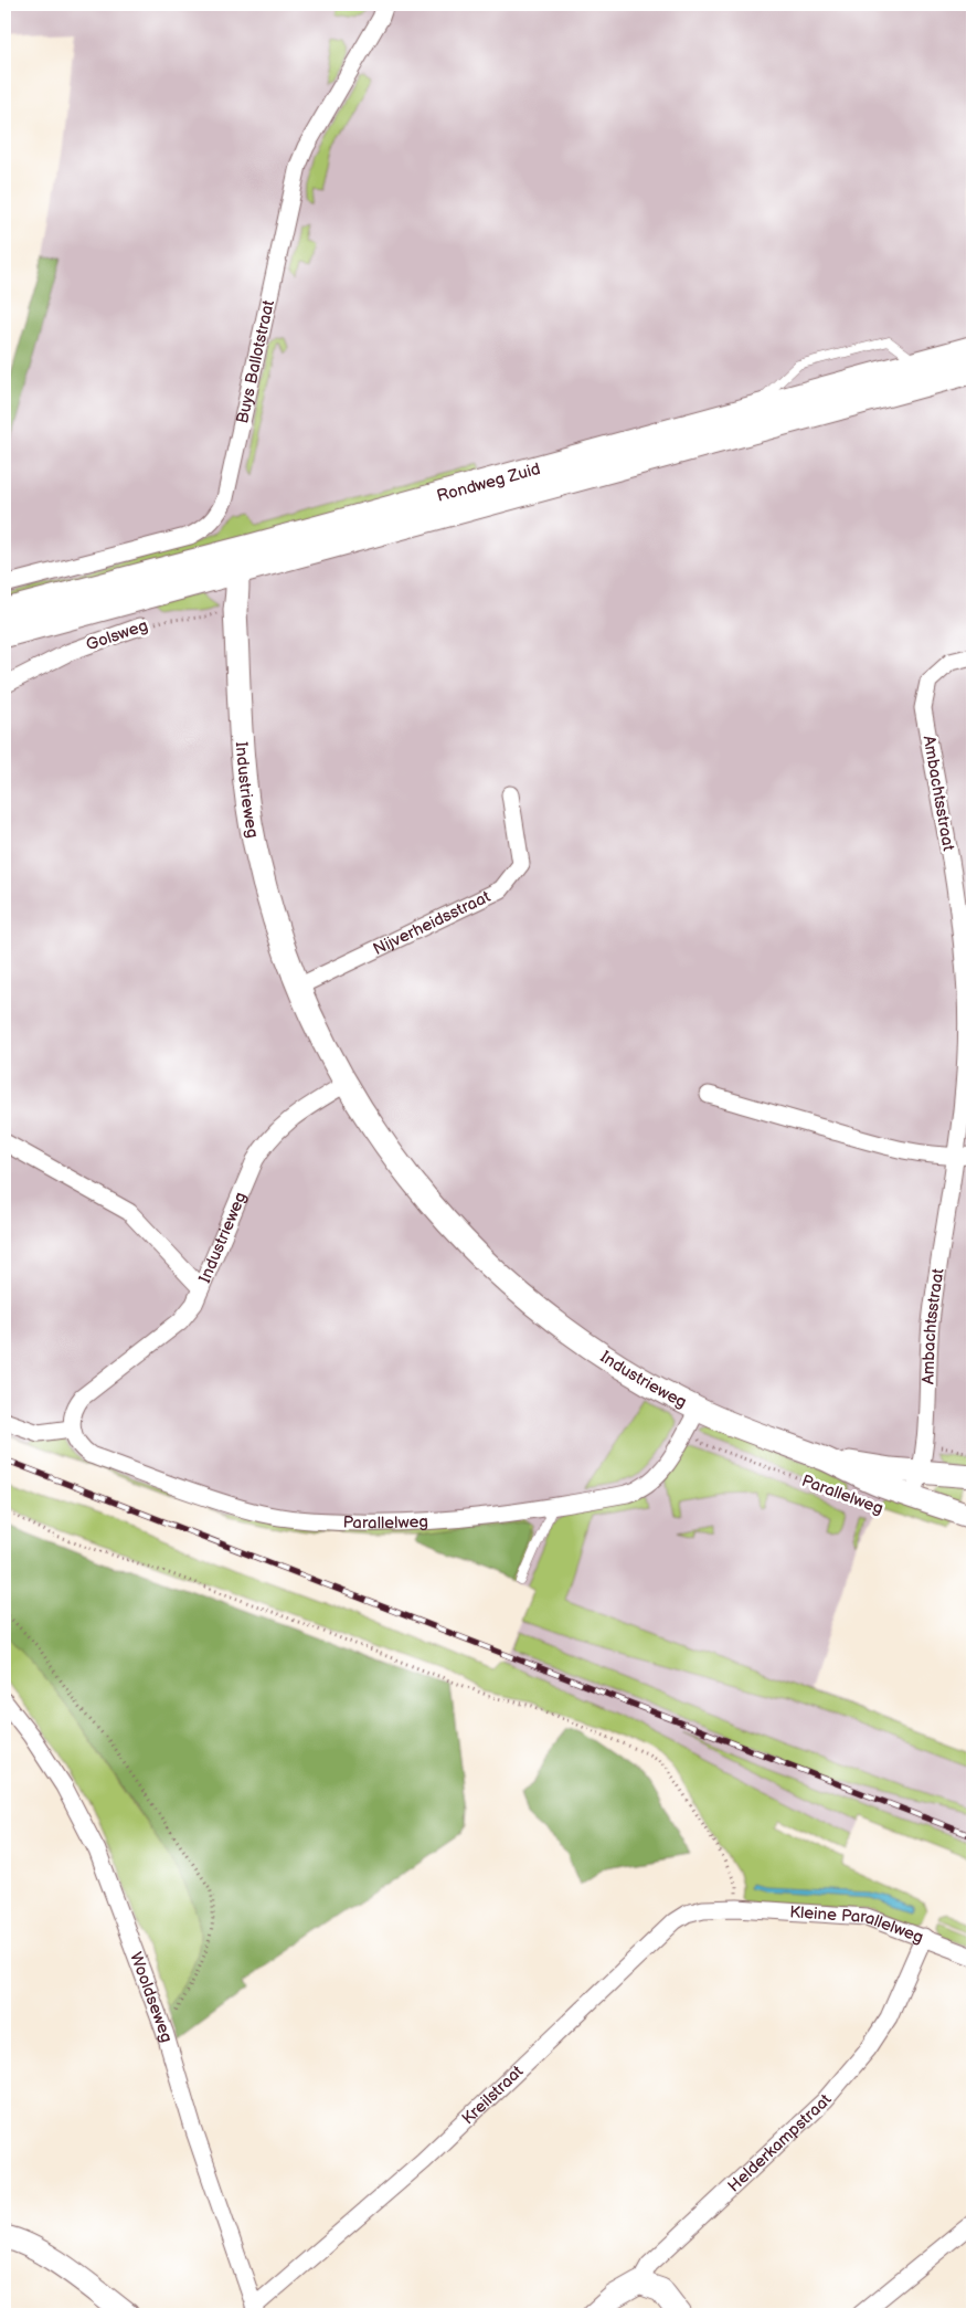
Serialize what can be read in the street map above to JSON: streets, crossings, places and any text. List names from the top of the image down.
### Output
{
  "streets": {
    "main road": ["Rondweg Zuid"],
    "street": [
      "Buys Ballotstraat",
      "Golsweg",
      "Industrieweg",
      "Ambachtsstraat",
      "Nijverheidsstraat",
      "Parallelweg",
      "Kleine Parallelweg",
      "Wooldseweg",
      "Kreilstraat",
      "Helderkampstraat"
    ]
  },
  "crossings": [
    ["Rondweg Zuid", "Industrieweg"],
    ["Golsweg", "Industrieweg"],
    ["Industrieweg", "Nijverheidsstraat"],
    ["Industrieweg", "Parallelweg"],
    ["Ambachtsstraat", "Parallelweg"],
    ["Kleine Parallelweg", "Kreilstraat"],
    ["Kleine Parallelweg", "Helderkampstraat"],
    ["Wooldseweg", "Kreilstraat"]
  ]
}
